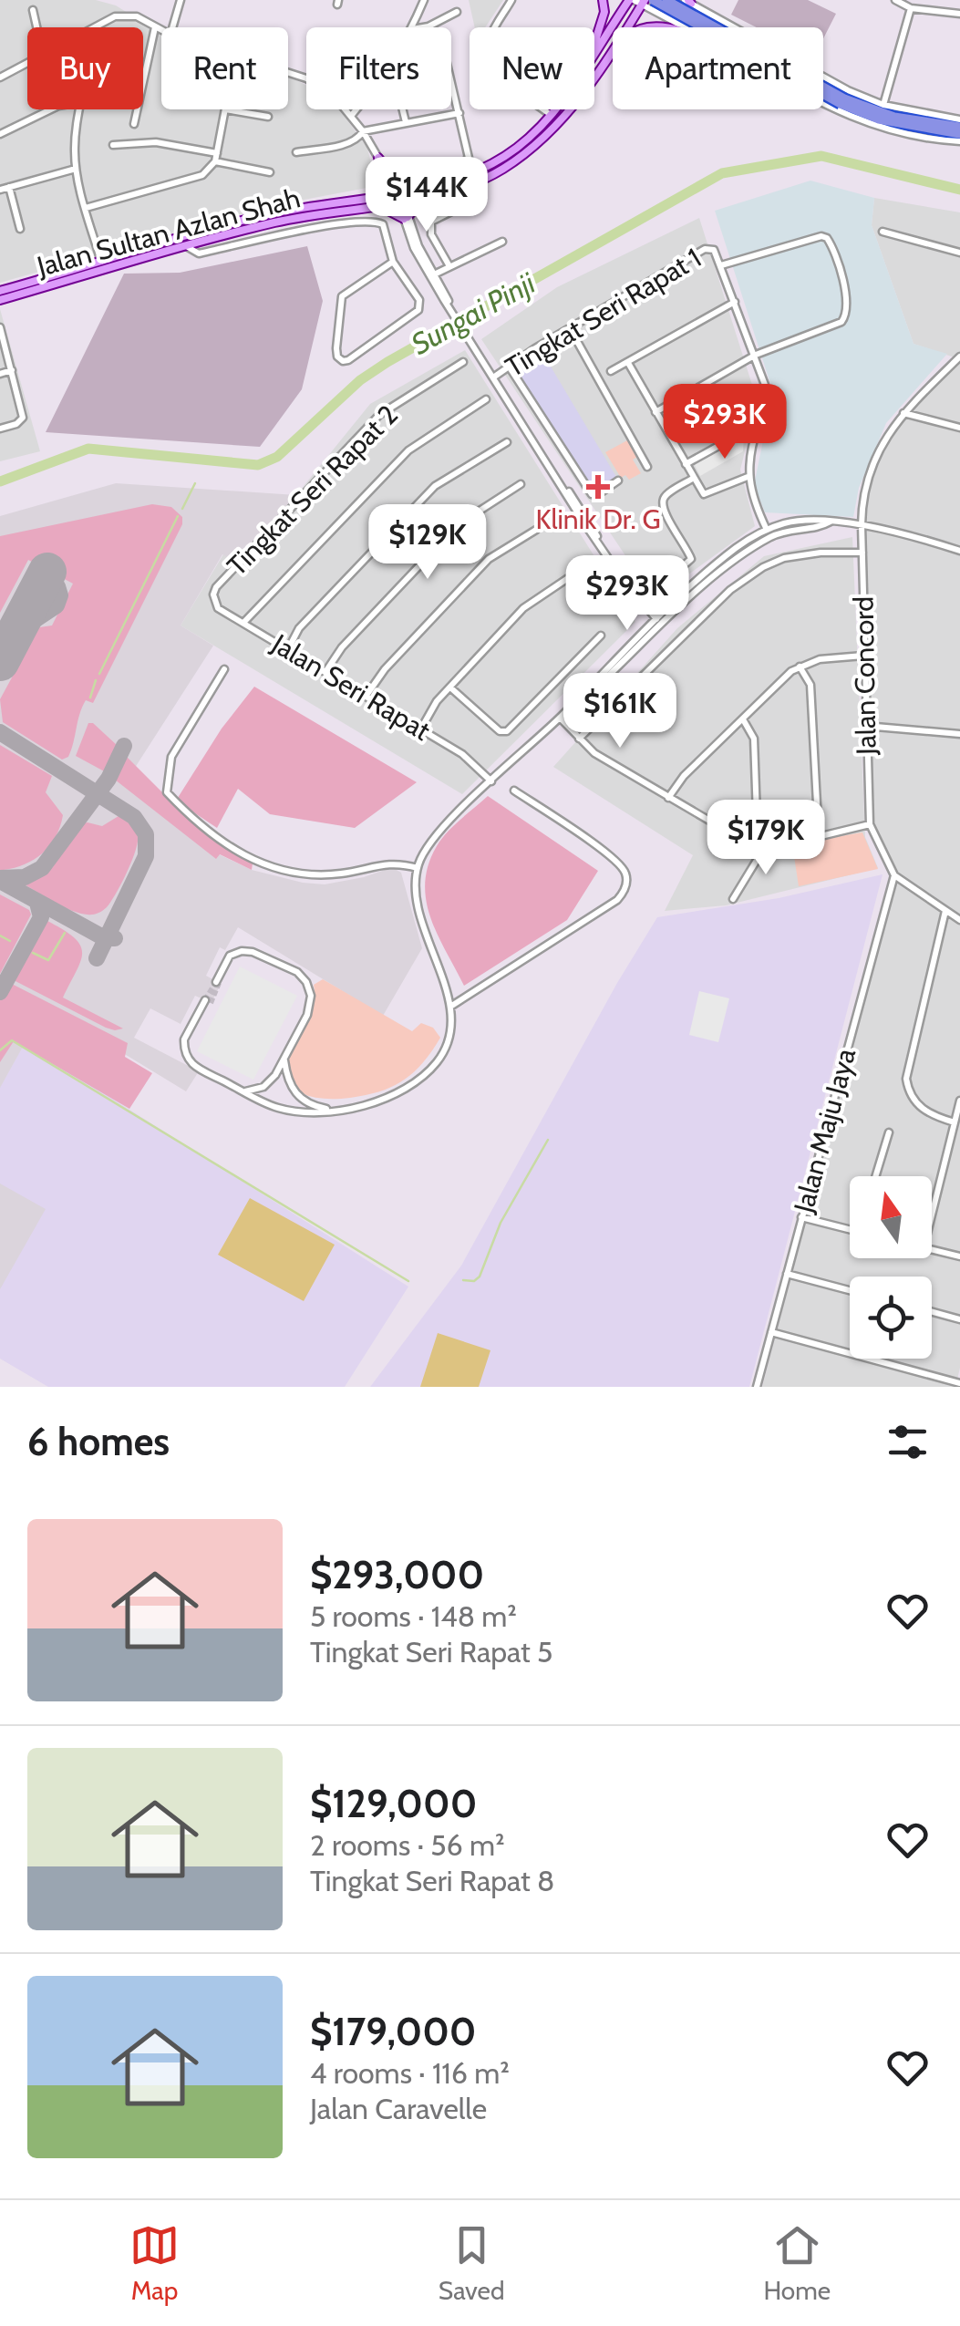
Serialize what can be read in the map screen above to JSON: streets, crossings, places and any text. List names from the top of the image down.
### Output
{
  "streets": {
    "main road": ["Jalan Sultan Azlan Shah"],
    "street": [
      "Tingkat Seri Rapat 1",
      "Tingkat Seri Rapat 2",
      "Jalan Concord",
      "Jalan Seri Rapat",
      "Jalan Maju Jaya"
    ]
  },
  "crossings": [
    ["Tingkat Seri Rapat 2", "Jalan Seri Rapat"],
    ["Jalan Concord", "Jalan Maju Jaya"]
  ],
  "water": ["Sungai Pinji"],
  "places": {
    "health": ["Klinik Dr. G"]
  },
  "north": "top",
  "page": {
    "chip": [
      "Buy",
      "Rent",
      "Filters",
      "New",
      "Apartment"
    ],
    "price": [
      "$144K",
      "$293K",
      "$129K",
      "$293K",
      "$161K",
      "$179K"
    ],
    "heading": "6 homes",
    "list": [
      {
        "name": "$293,000",
        "note": "5 rooms · 148 m² · Tingkat Seri Rapat 5"
      },
      {
        "name": "$129,000",
        "note": "2 rooms · 56 m² · Tingkat Seri Rapat 8"
      },
      {
        "name": "$179,000",
        "note": "4 rooms · 116 m² · Jalan Caravelle"
      }
    ],
    "tabs": ["Map", "Saved", "Home"]
  }
}
